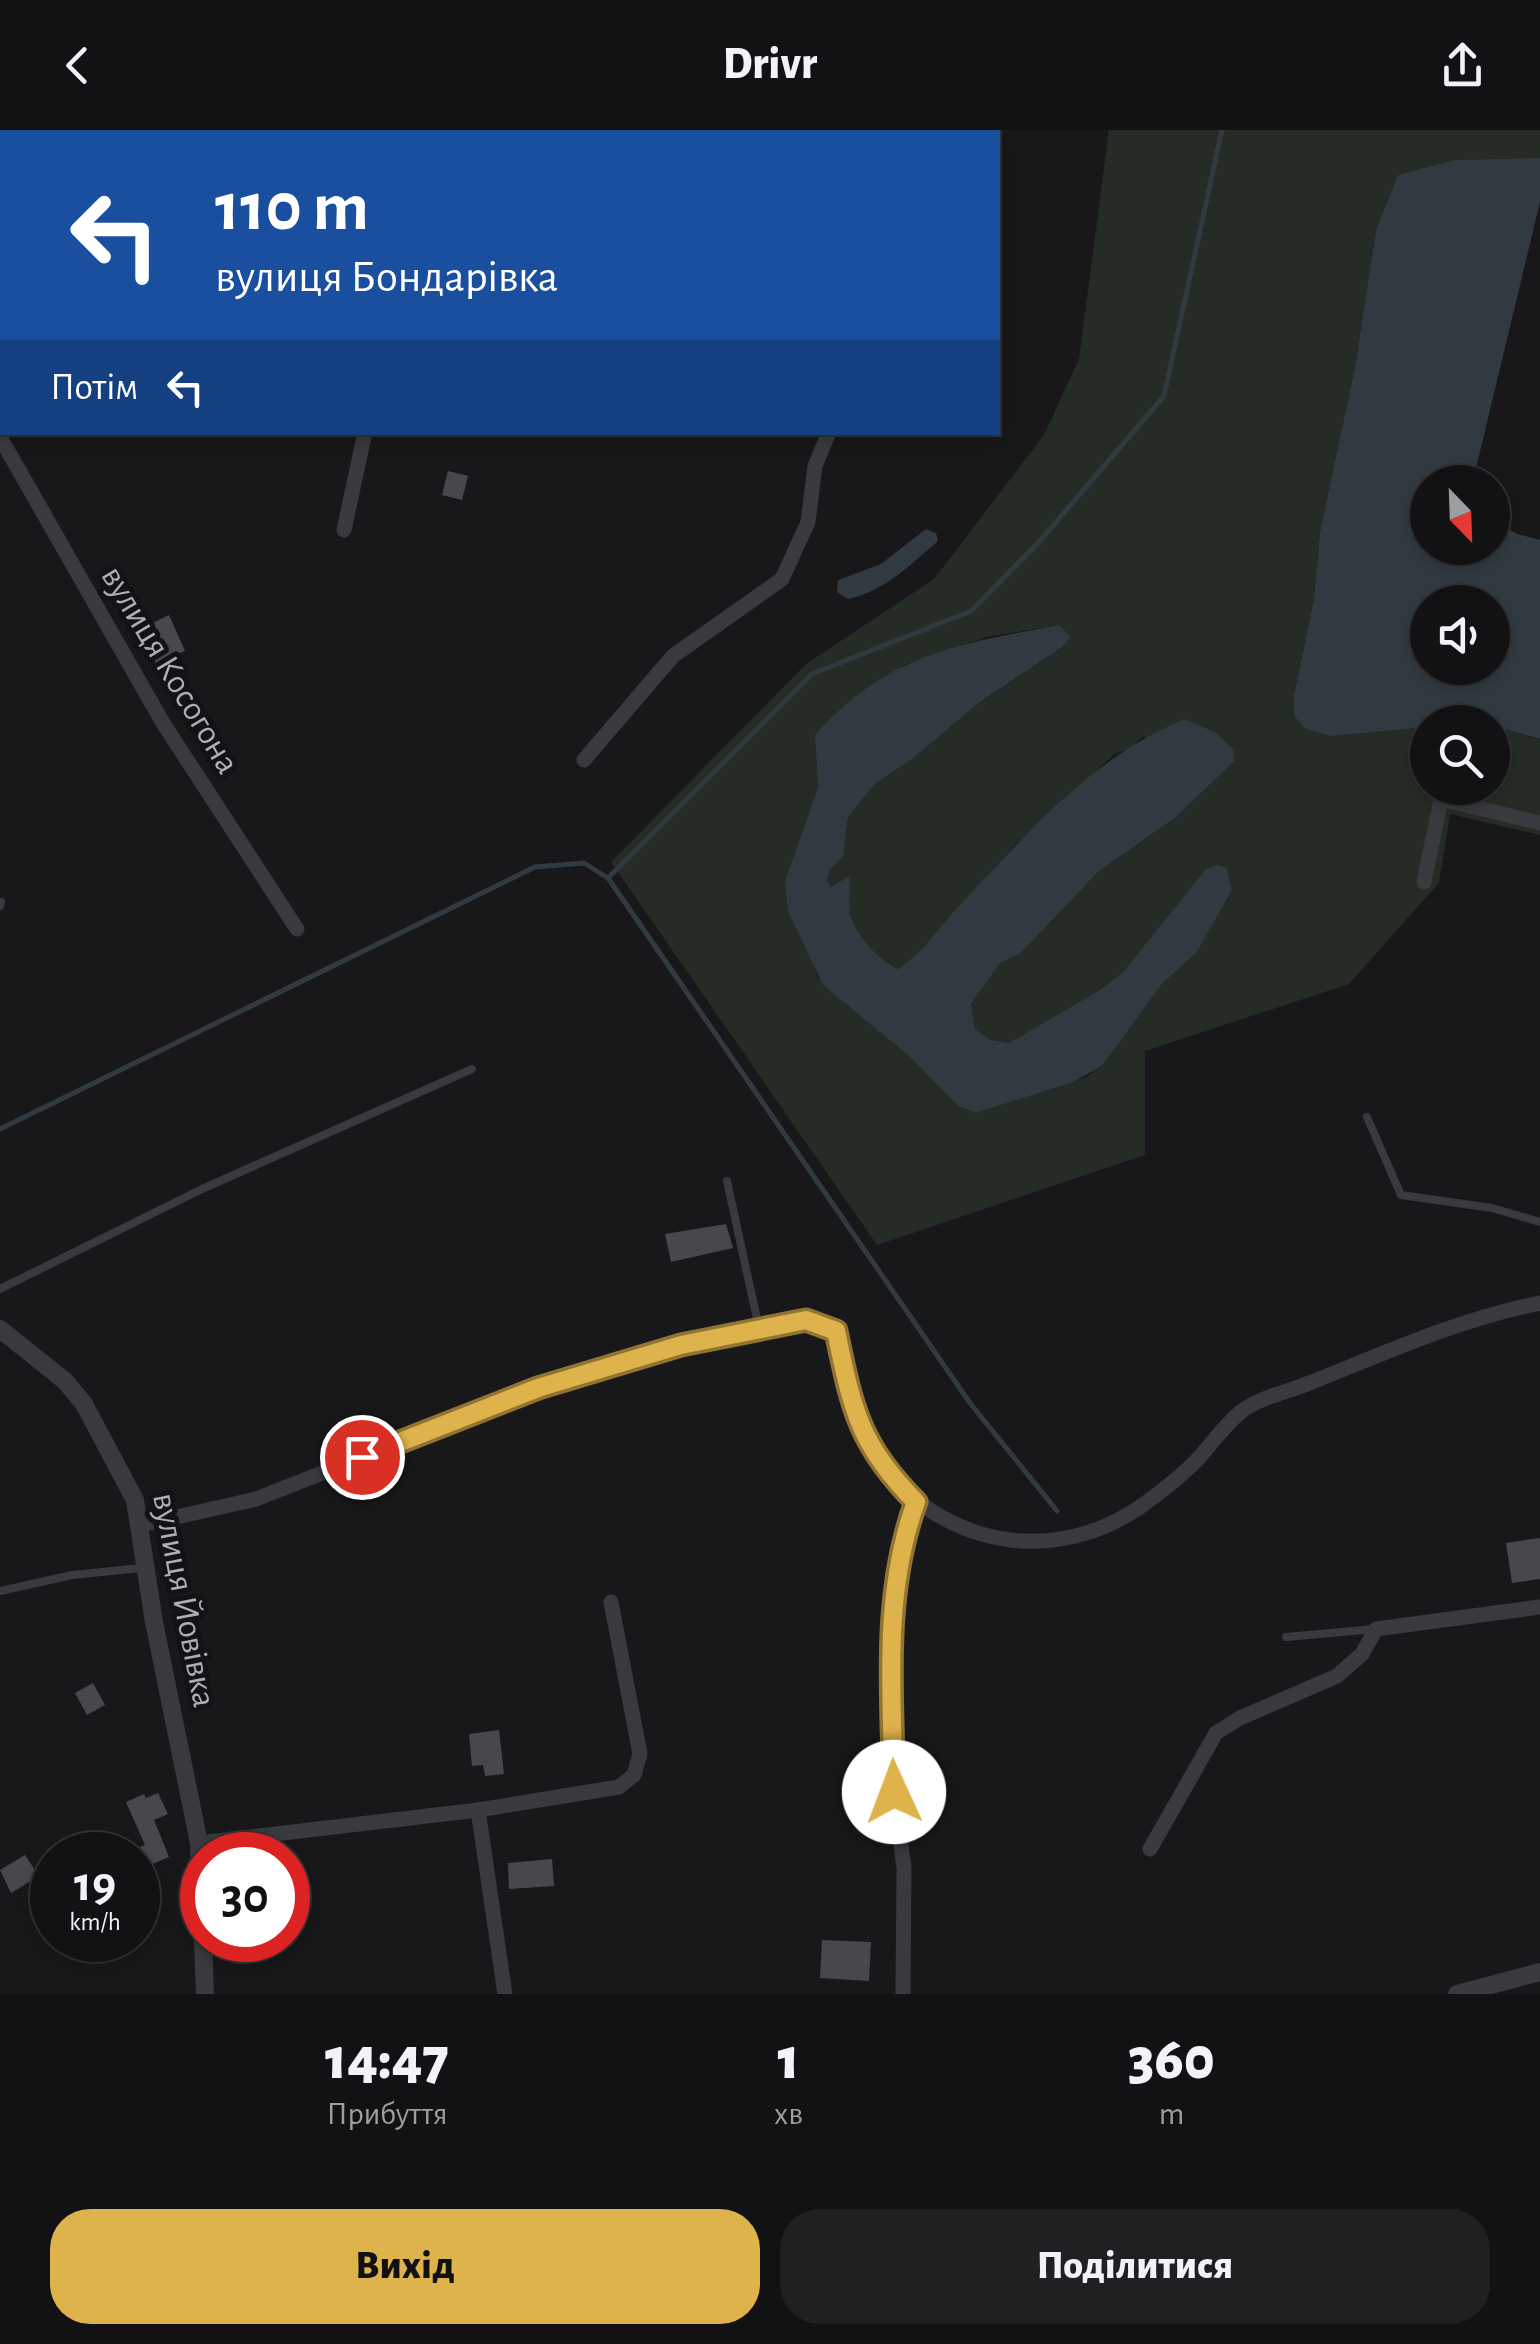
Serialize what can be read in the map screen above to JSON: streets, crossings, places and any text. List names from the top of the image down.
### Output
{
  "streets": {
    "street": ["вулиця Косогона", "вулиця Йовівка"]
  },
  "north": "bottom right",
  "page": {
    "header": "Drivr",
    "turn": ["110 m", "вулиця Бондарівка"],
    "then": "Потім",
    "speed": "19 km/h",
    "limit": "30",
    "eta": [
      "14:47",
      "Прибуття",
      "1",
      "хв",
      "360",
      "m"
    ],
    "buttons": ["Вихід", "Поділитися"]
  }
}
